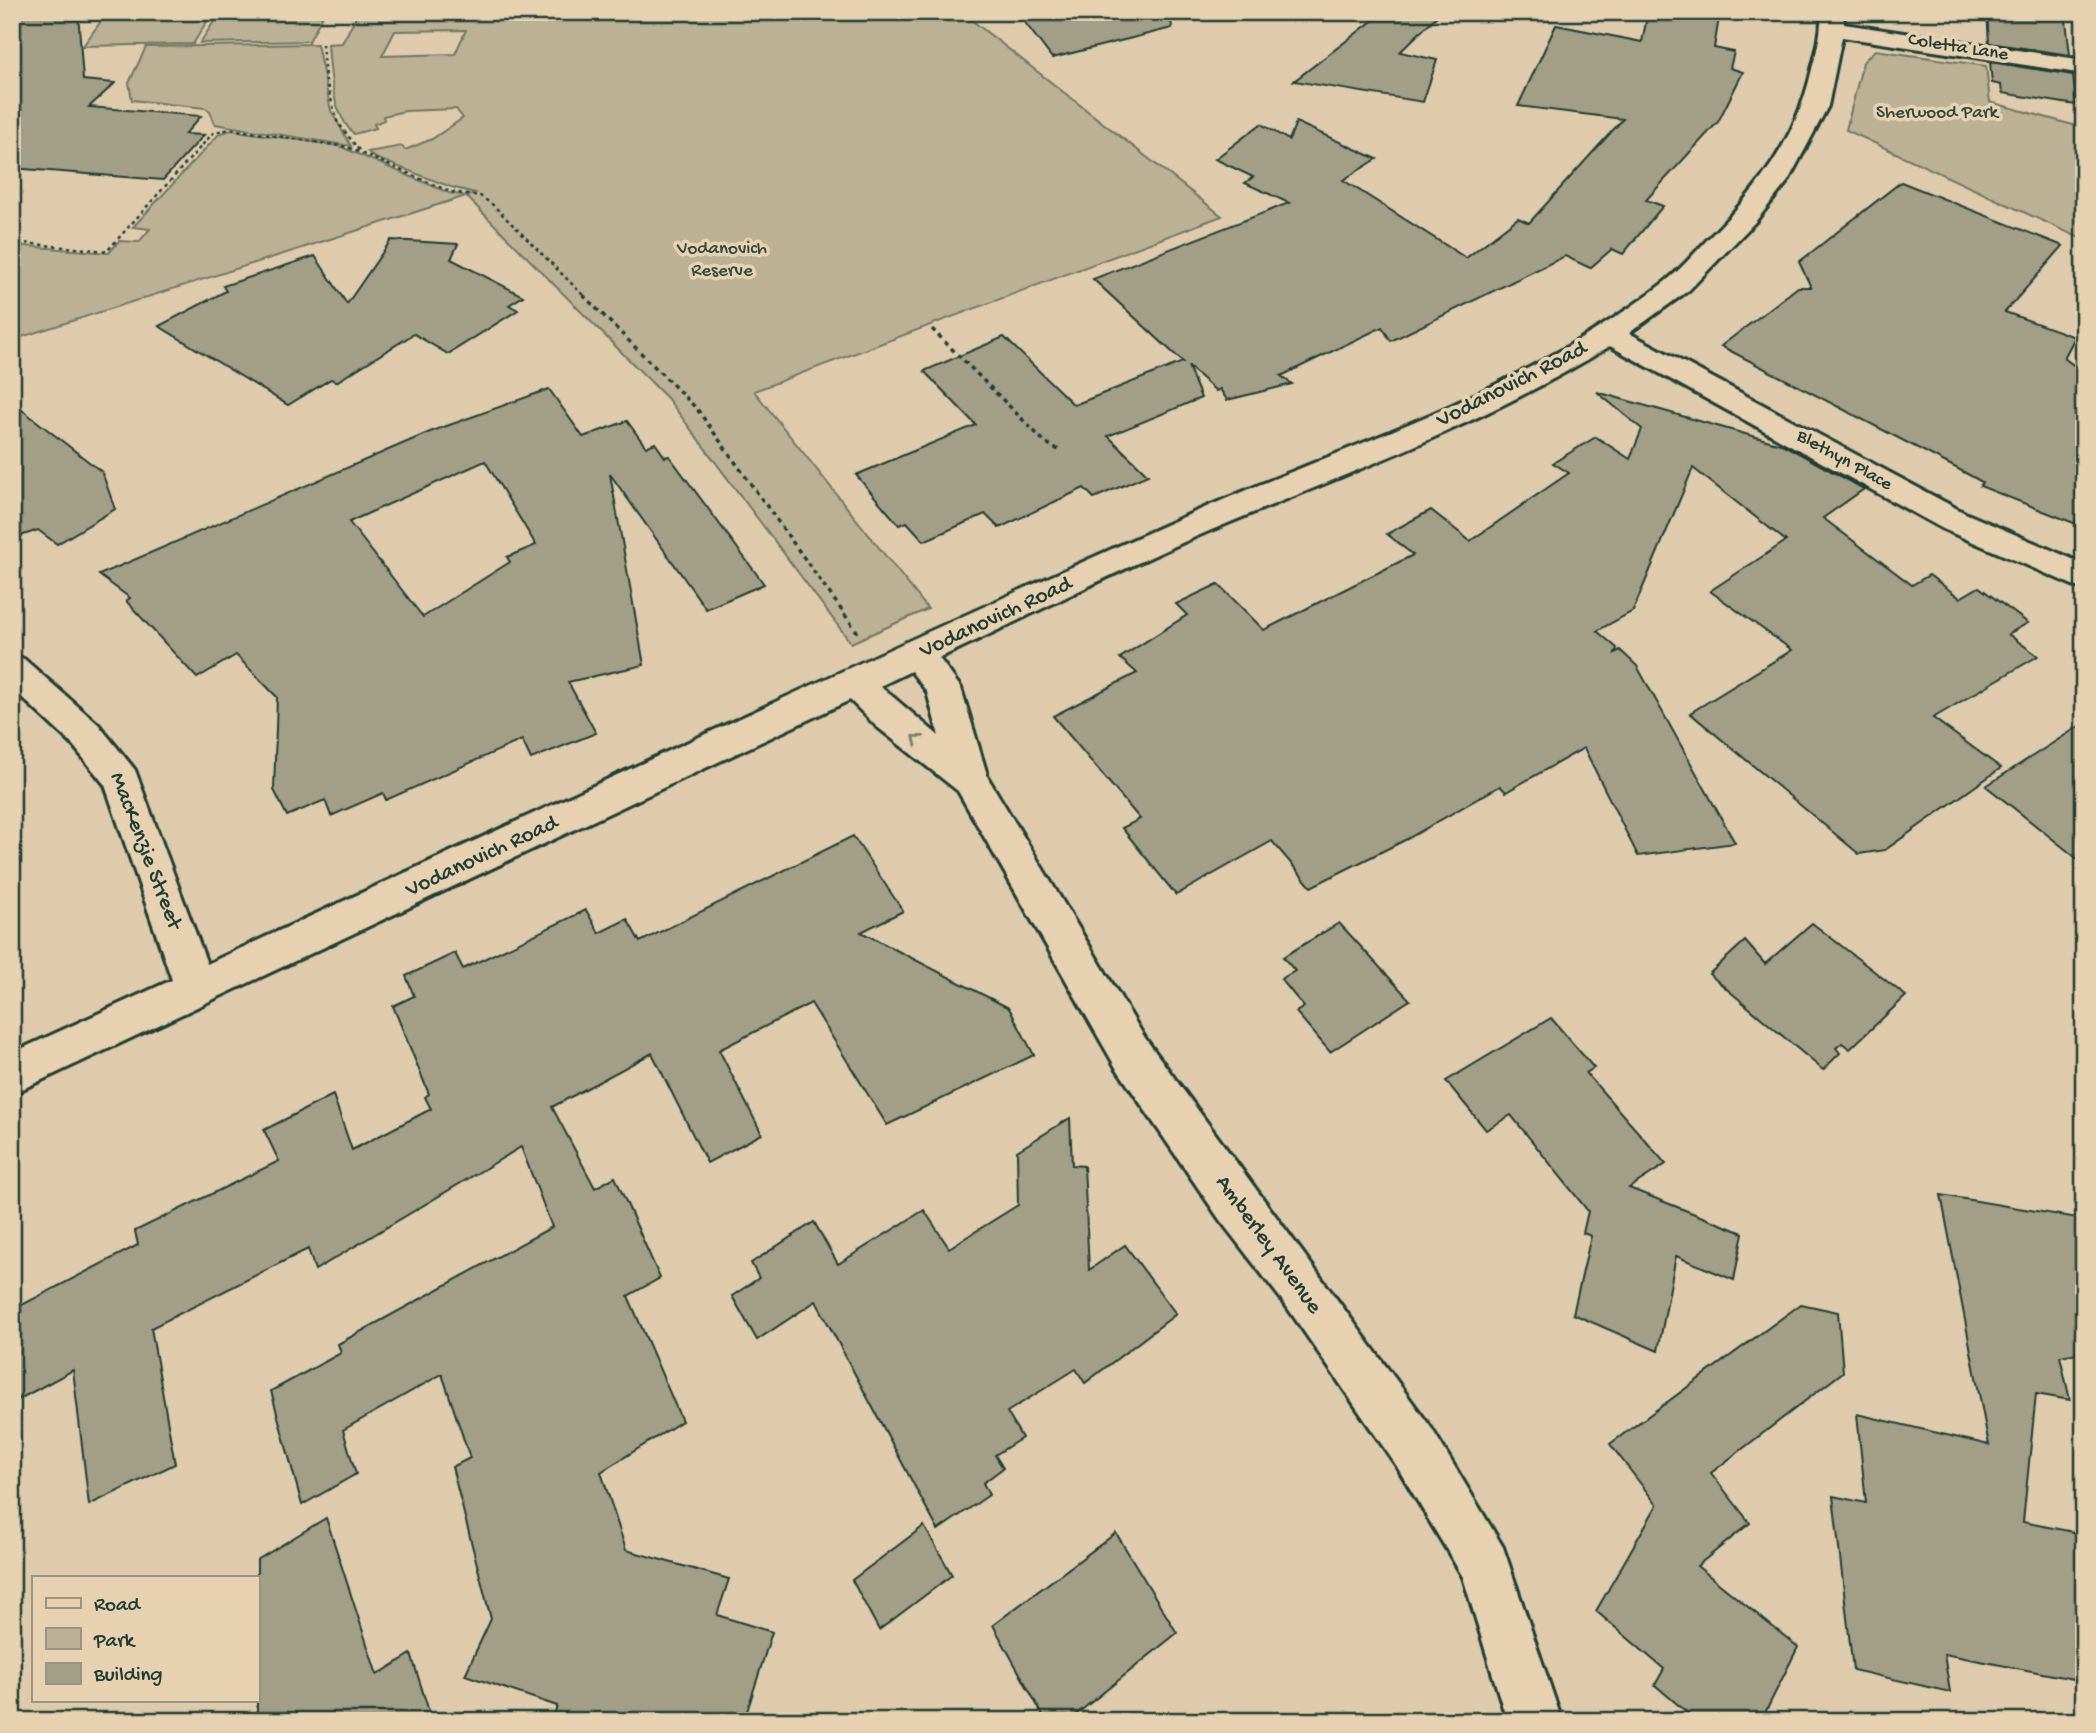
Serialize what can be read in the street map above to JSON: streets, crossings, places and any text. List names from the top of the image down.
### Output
{
  "streets": {
    "street": [
      "Coletta Lane",
      "Vodanovich Road",
      "Blethyn Place",
      "MacKenzie Street",
      "Amberley Avenue"
    ]
  },
  "crossings": [
    ["Coletta Lane", "Vodanovich Road"],
    ["Vodanovich Road", "Blethyn Place"],
    ["Vodanovich Road", "MacKenzie Street"],
    ["Vodanovich Road", "Amberley Avenue"]
  ],
  "parks": ["Sherwood Park", "Vodanovich Reserve"],
  "legend": ["Road", "Park", "Building"]
}
